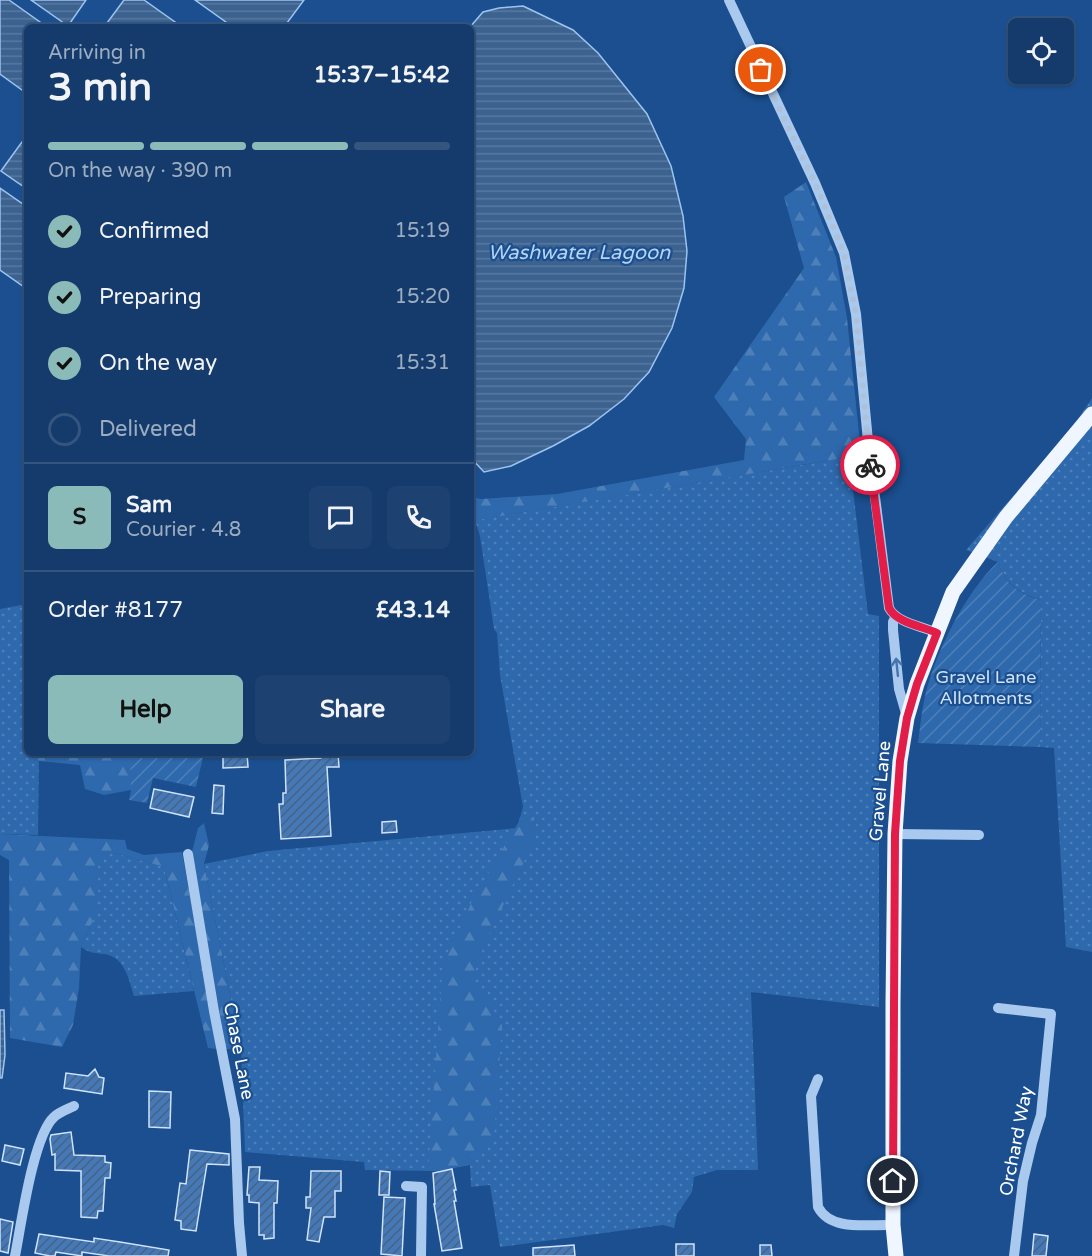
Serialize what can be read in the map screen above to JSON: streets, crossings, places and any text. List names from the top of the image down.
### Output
{
  "streets": {
    "main road": ["Gravel Lane"],
    "street": ["Chase Lane", "Orchard Way"]
  },
  "water": ["Washwater Lagoon"],
  "parks": ["Gravel Lane Allotments"],
  "page": {
    "heading": ["3 min", "Arriving in", "15:37–15:42"],
    "panel": [
      "Sam",
      "Courier · 4.8",
      "Order #8177",
      "£43.14"
    ],
    "bar": "On the way · 390 m",
    "list": [
      ["Confirmed", "15:19"],
      ["Preparing", "15:20"],
      ["On the way", "15:31"],
      "Delivered"
    ],
    "round": "S",
    "buttons": ["Help", "Share"]
  }
}
